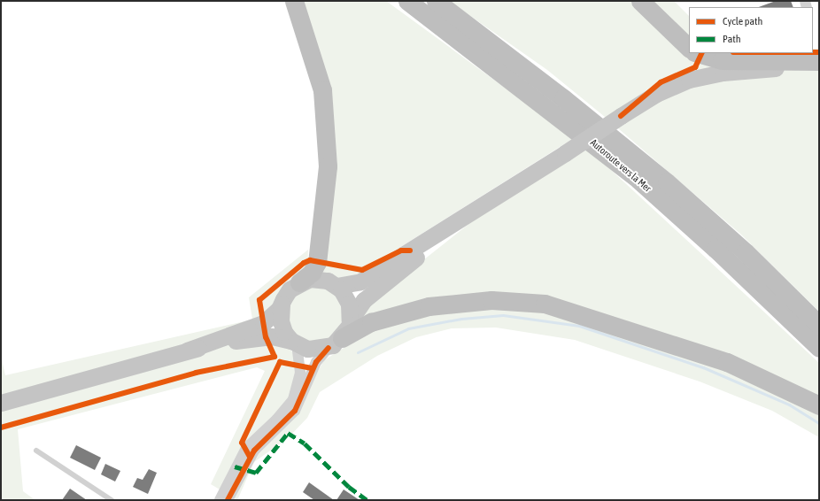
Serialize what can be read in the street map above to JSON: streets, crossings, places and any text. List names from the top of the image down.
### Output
{
  "streets": {
    "highway": ["Autoroute vers la Mer"]
  },
  "legend": ["Cycle path", "Path"]
}
